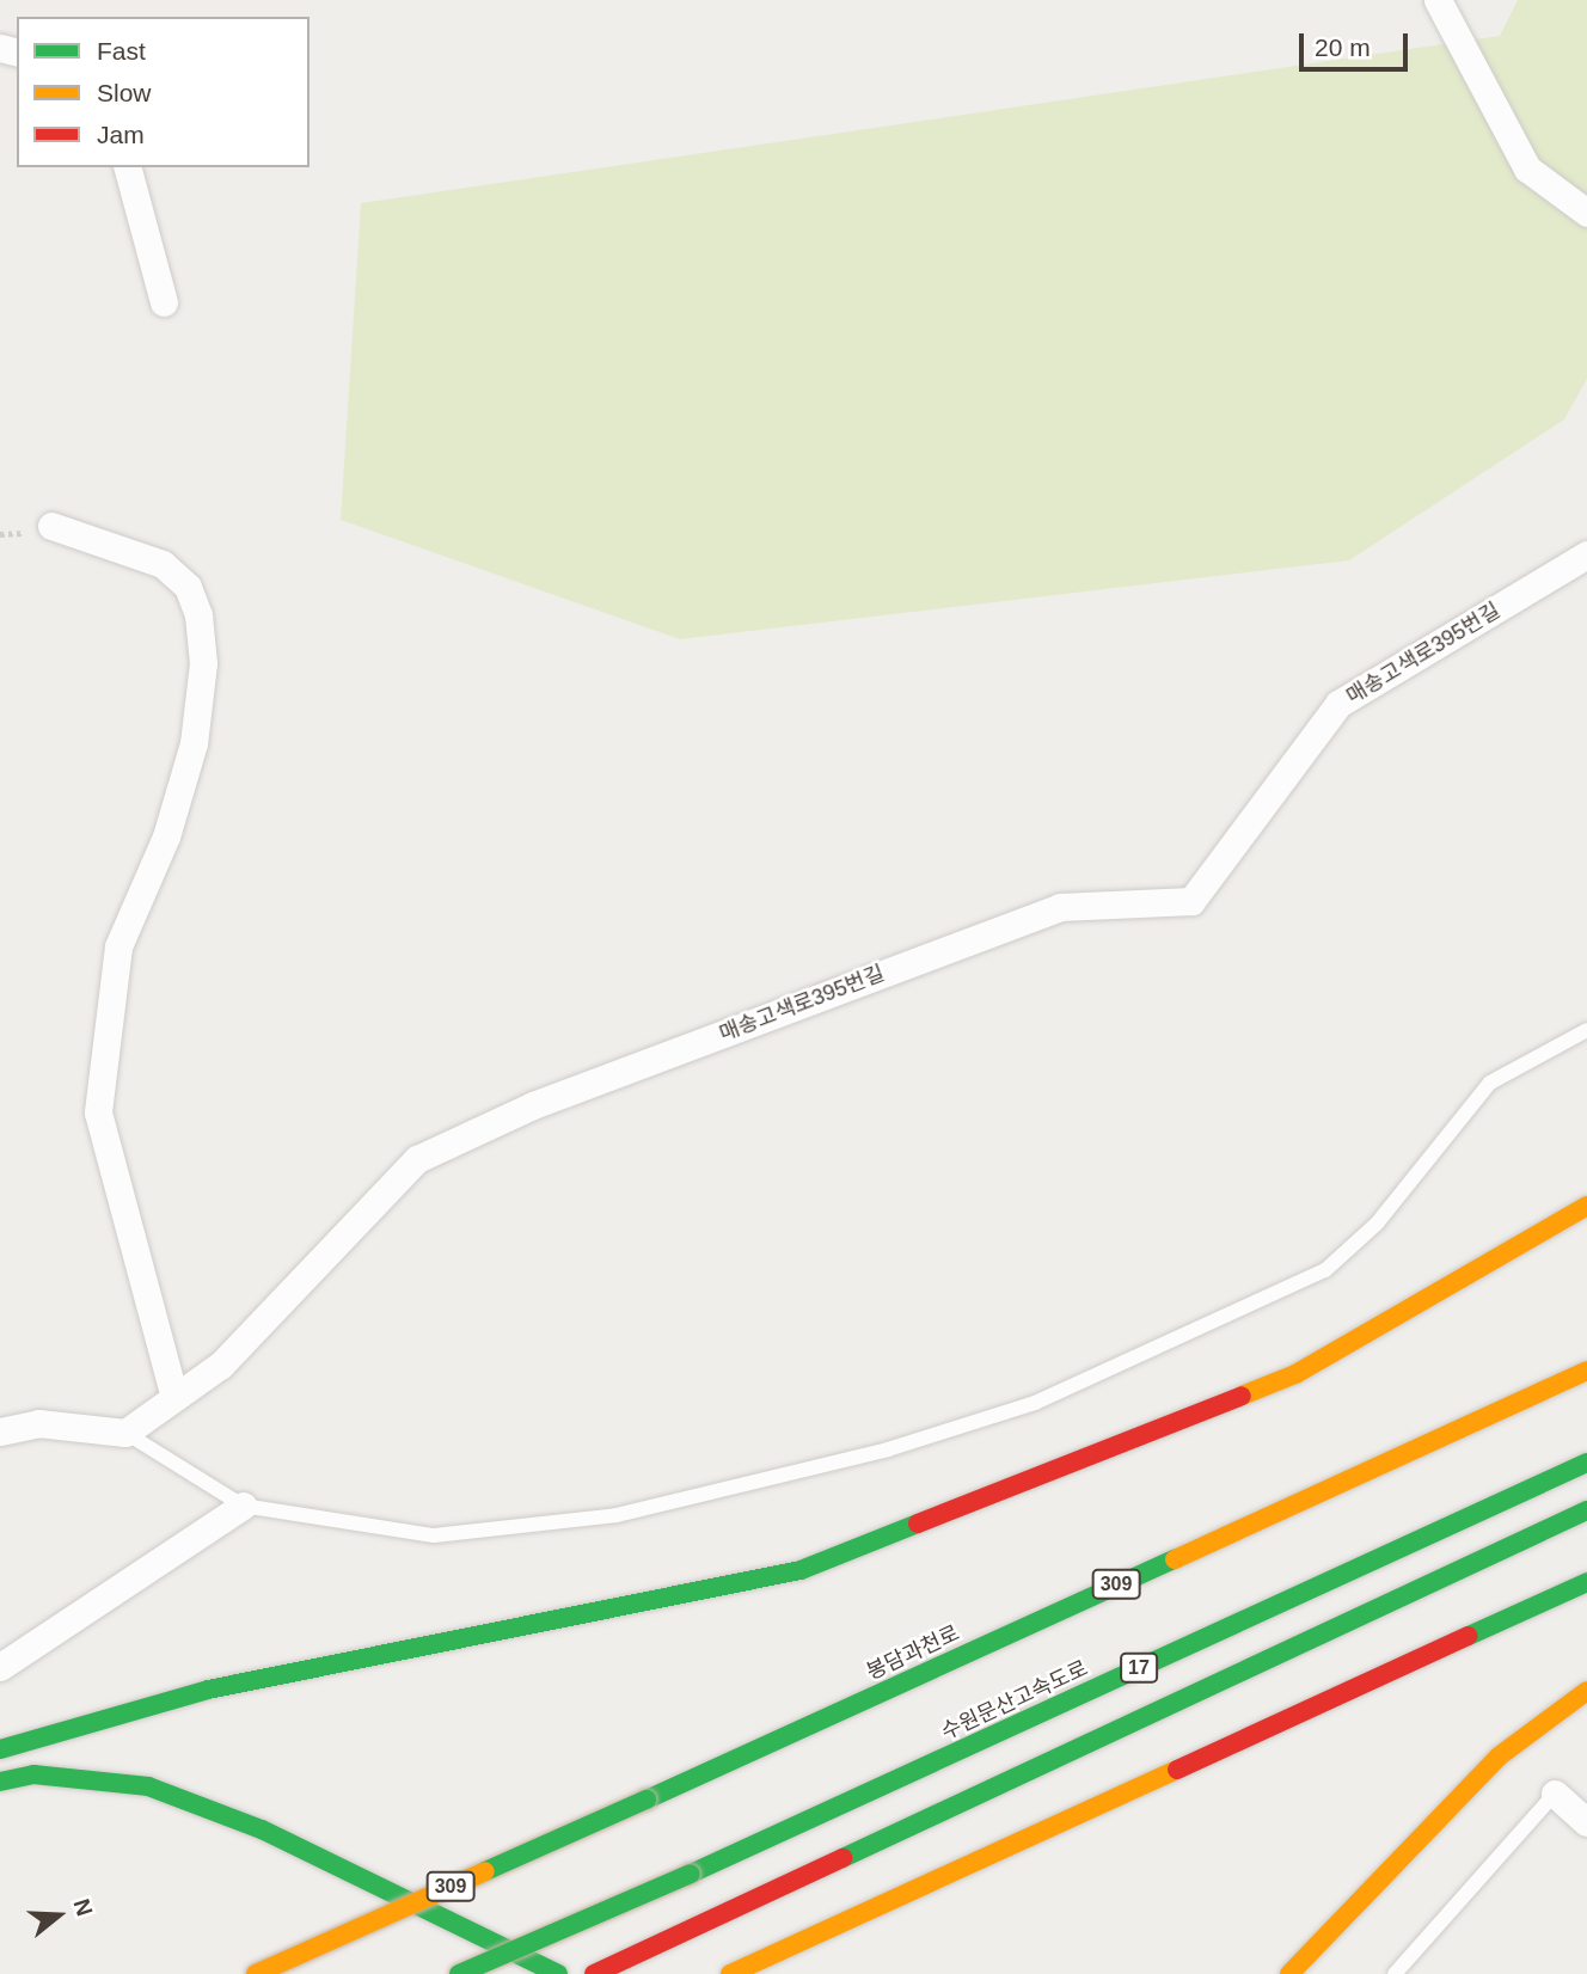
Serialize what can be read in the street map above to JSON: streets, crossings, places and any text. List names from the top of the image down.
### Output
{
  "streets": {
    "highway": [
      "309",
      "봉담과천로",
      "17",
      "수원문산고속도로"
    ],
    "street": ["매송고색로395번길"]
  },
  "legend": ["Fast", "Slow", "Jam"],
  "scale_bar": "20 m",
  "north": "right"
}
